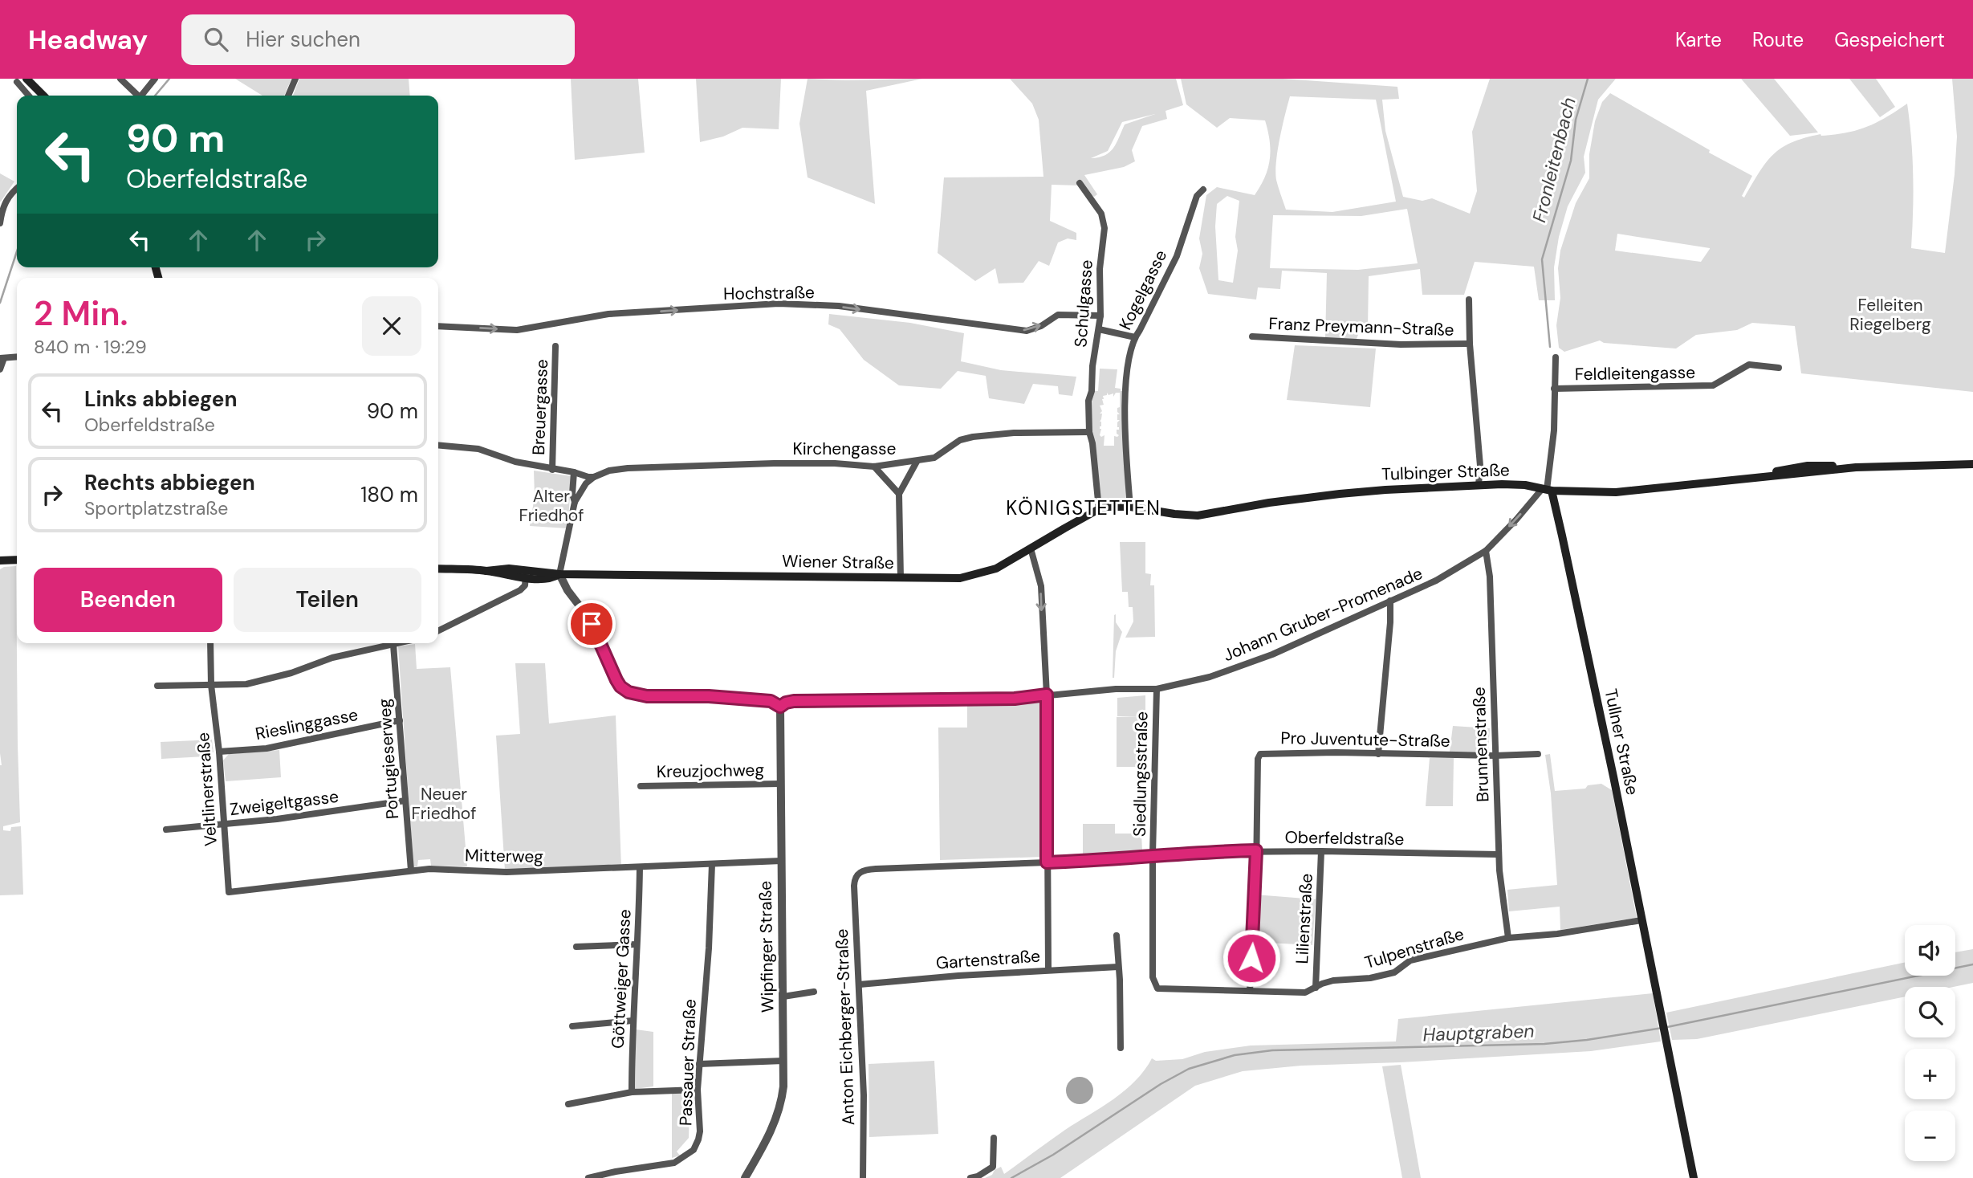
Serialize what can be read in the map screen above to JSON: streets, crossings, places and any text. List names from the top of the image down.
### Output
{
  "streets": {
    "main road": ["Tulbinger Straße", "Wiener Straße", "Tullner Straße"],
    "street": [
      "Kogelgasse",
      "Hochstraße",
      "Schulgasse",
      "Franz Preymann-Straße",
      "Feldleitengasse",
      "Breuergasse",
      "Kirchengasse",
      "Johann Gruber-Promenade",
      "Rieslinggasse",
      "Pro Juventute-Straße",
      "Brunnenstraße",
      "Portugieserweg",
      "Kreuzjochweg",
      "Siedlungsstraße",
      "Veltlinerstraße",
      "Zweigeltgasse",
      "Oberfeldstraße",
      "Mitterweg",
      "Lilienstraße",
      "Wipfinger Straße",
      "Tulpenstraße",
      "Gartenstraße",
      "Göttweiger Gasse",
      "Anton Eichberger-Straße",
      "Passauer Straße"
    ]
  },
  "crossings": [
    ["Kogelgasse", "Tulbinger Straße"],
    ["Hochstraße", "Schulgasse"],
    ["Schulgasse", "Kirchengasse"],
    ["Schulgasse", "Tulbinger Straße"],
    ["Schulgasse", "Wiener Straße"],
    ["Breuergasse", "Kirchengasse"],
    ["Tulbinger Straße", "Wiener Straße"],
    ["Tulbinger Straße", "Johann Gruber-Promenade"],
    ["Tulbinger Straße", "Tullner Straße"],
    ["Johann Gruber-Promenade", "Tullner Straße"],
    ["Johann Gruber-Promenade", "Brunnenstraße"],
    ["Johann Gruber-Promenade", "Siedlungsstraße"],
    ["Johann Gruber-Promenade", "Wipfinger Straße"],
    ["Rieslinggasse", "Portugieserweg"],
    ["Rieslinggasse", "Veltlinerstraße"],
    ["Pro Juventute-Straße", "Brunnenstraße"],
    ["Pro Juventute-Straße", "Oberfeldstraße"],
    ["Tullner Straße", "Tulpenstraße"],
    ["Brunnenstraße", "Oberfeldstraße"],
    ["Brunnenstraße", "Tulpenstraße"],
    ["Portugieserweg", "Zweigeltgasse"],
    ["Portugieserweg", "Mitterweg"],
    ["Kreuzjochweg", "Wipfinger Straße"],
    ["Siedlungsstraße", "Oberfeldstraße"],
    ["Siedlungsstraße", "Tulpenstraße"],
    ["Veltlinerstraße", "Zweigeltgasse"],
    ["Veltlinerstraße", "Mitterweg"],
    ["Oberfeldstraße", "Lilienstraße"],
    ["Oberfeldstraße", "Anton Eichberger-Straße"],
    ["Mitterweg", "Wipfinger Straße"],
    ["Mitterweg", "Göttweiger Gasse"],
    ["Mitterweg", "Passauer Straße"],
    ["Lilienstraße", "Tulpenstraße"],
    ["Gartenstraße", "Anton Eichberger-Straße"]
  ],
  "one_way": ["Hochstraße"],
  "districts": ["KÖNIGSTETTEN"],
  "water": ["Fronleitenbach", "Hauptgraben"],
  "parks": ["Felleiten Riegelberg", "Alter Friedhof", "Neuer Friedhof"],
  "page": {
    "header": "Headway",
    "search": "Hier suchen",
    "nav": ["Karte", "Route", "Gespeichert"],
    "turn": ["90 m", "Oberfeldstraße"],
    "heading": ["2 Min.", "840 m · 19:29"],
    "list": [
      {
        "name": "Links abbiegen",
        "note": "Oberfeldstraße",
        "value": "90 m"
      },
      {
        "name": "Rechts abbiegen",
        "note": "Sportplatzstraße",
        "value": "180 m"
      }
    ],
    "buttons": ["Beenden", "Teilen"],
    "map_buttons": ["+", "−"]
  }
}
